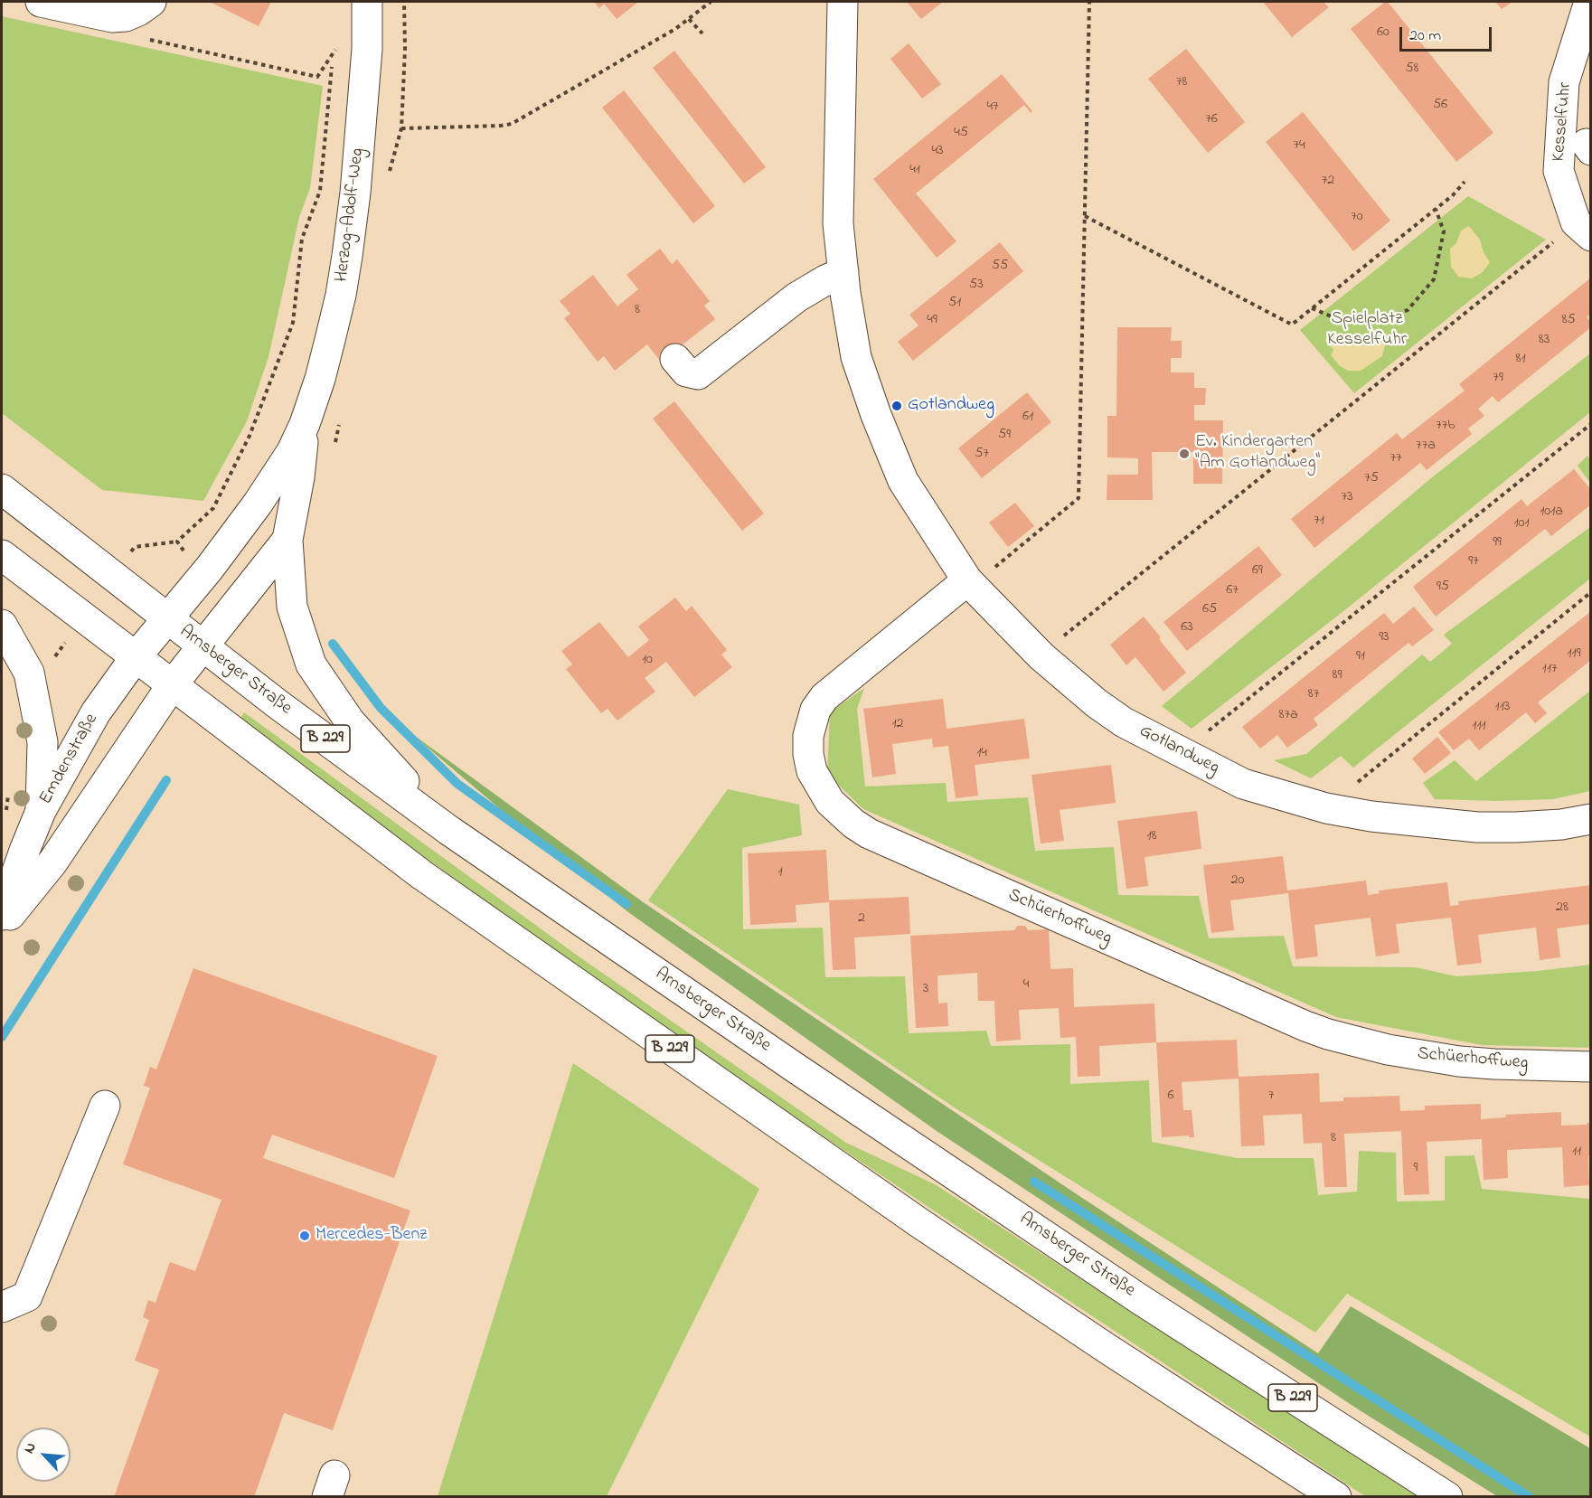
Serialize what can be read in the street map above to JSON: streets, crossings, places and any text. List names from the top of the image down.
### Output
{
  "streets": {
    "main road": [
      "Kesselfuhr",
      "Herzog-Adolf-Weg",
      "Arnsberger Straße",
      "B 229",
      "Gotlandweg",
      "Emdenstraße",
      "Schüerhoffweg"
    ]
  },
  "crossings": [
    ["Herzog-Adolf-Weg", "Arnsberger Straße"],
    ["Herzog-Adolf-Weg", "B 229"],
    ["Herzog-Adolf-Weg", "Emdenstraße"],
    ["Arnsberger Straße", "Emdenstraße"],
    ["B 229", "Emdenstraße"],
    ["Gotlandweg", "Schüerhoffweg"]
  ],
  "parks": ["Spielplatz Kesselfuhr"],
  "places": ["Gotlandweg", "Ev. Kindergarten \"Am Gotlandweg\"", "Mercedes-Benz"],
  "house_numbers": [
    "60",
    "58",
    "78",
    "56",
    "47",
    "76",
    "45",
    "74",
    "43",
    "41",
    "72",
    "70",
    "55",
    "53",
    "51",
    "8",
    "49",
    "85",
    "83",
    "81",
    "79",
    "61",
    "77b",
    "59",
    "77a",
    "57",
    "77",
    "75",
    "73",
    "101a",
    "71",
    "101",
    "99",
    "97",
    "69",
    "95",
    "67",
    "65",
    "63",
    "93",
    "119",
    "91",
    "10",
    "117",
    "89",
    "87",
    "113",
    "87a",
    "12",
    "111",
    "14",
    "18",
    "1",
    "20",
    "28",
    "2",
    "4",
    "3",
    "6",
    "7",
    "8",
    "11",
    "9"
  ],
  "scale_bar": "20 m",
  "north": "top left"
}
